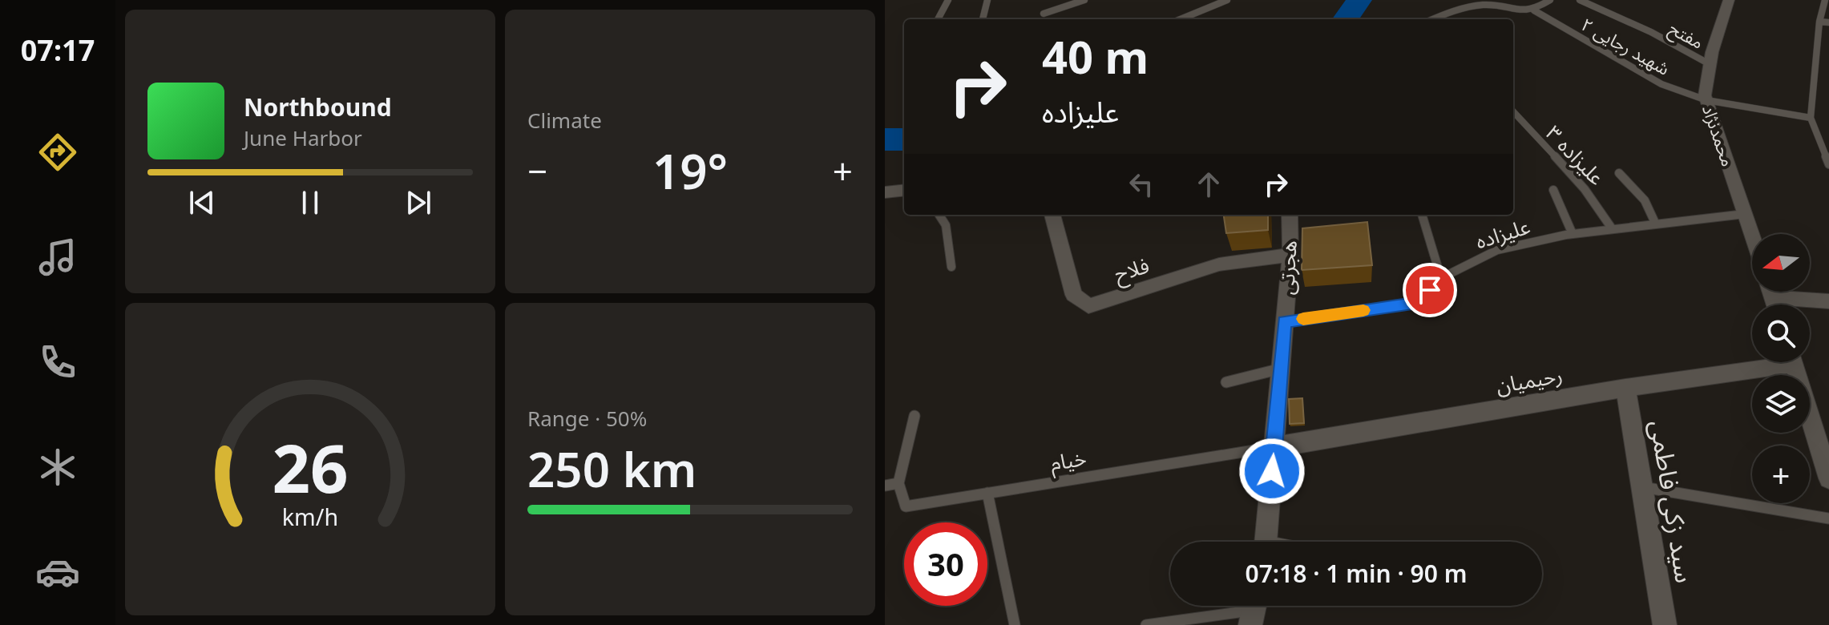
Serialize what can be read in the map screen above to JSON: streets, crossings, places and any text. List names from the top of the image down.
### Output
{
  "streets": {
    "street": [
      "محمدنژاد",
      "هجرتی",
      "فلاح",
      "رحیمیان",
      "سید زکی فاطمی"
    ],
    "lane": [
      "مفتح",
      "شهید رجایی ۲",
      "علیزاده ۳",
      "علیزاده",
      "خیام"
    ]
  },
  "crossings": [
    ["مفتح", "محمدنژاد"],
    ["شهید رجایی ۲", "محمدنژاد"],
    ["محمدنژاد", "علیزاده"],
    ["علیزاده ۳", "علیزاده"],
    ["علیزاده", "هجرتی"],
    ["هجرتی", "فلاح"],
    ["هجرتی", "رحیمیان"],
    ["هجرتی", "خیام"],
    ["رحیمیان", "خیام"],
    ["رحیمیان", "سید زکی فاطمی"]
  ],
  "north": "left",
  "page": {
    "tabs": "07:17",
    "tile": [
      "Climate",
      ["Range · 50%", "250 km"]
    ],
    "turn": ["40 m", "علیزاده"],
    "song": ["Northbound", "June Harbor"],
    "heat": ["−", "19°", "+"],
    "map_buttons": "+",
    "limit": "30",
    "trip": "07:18 · 1 min · 90 m",
    "gauge": ["26", "km/h"]
  }
}
